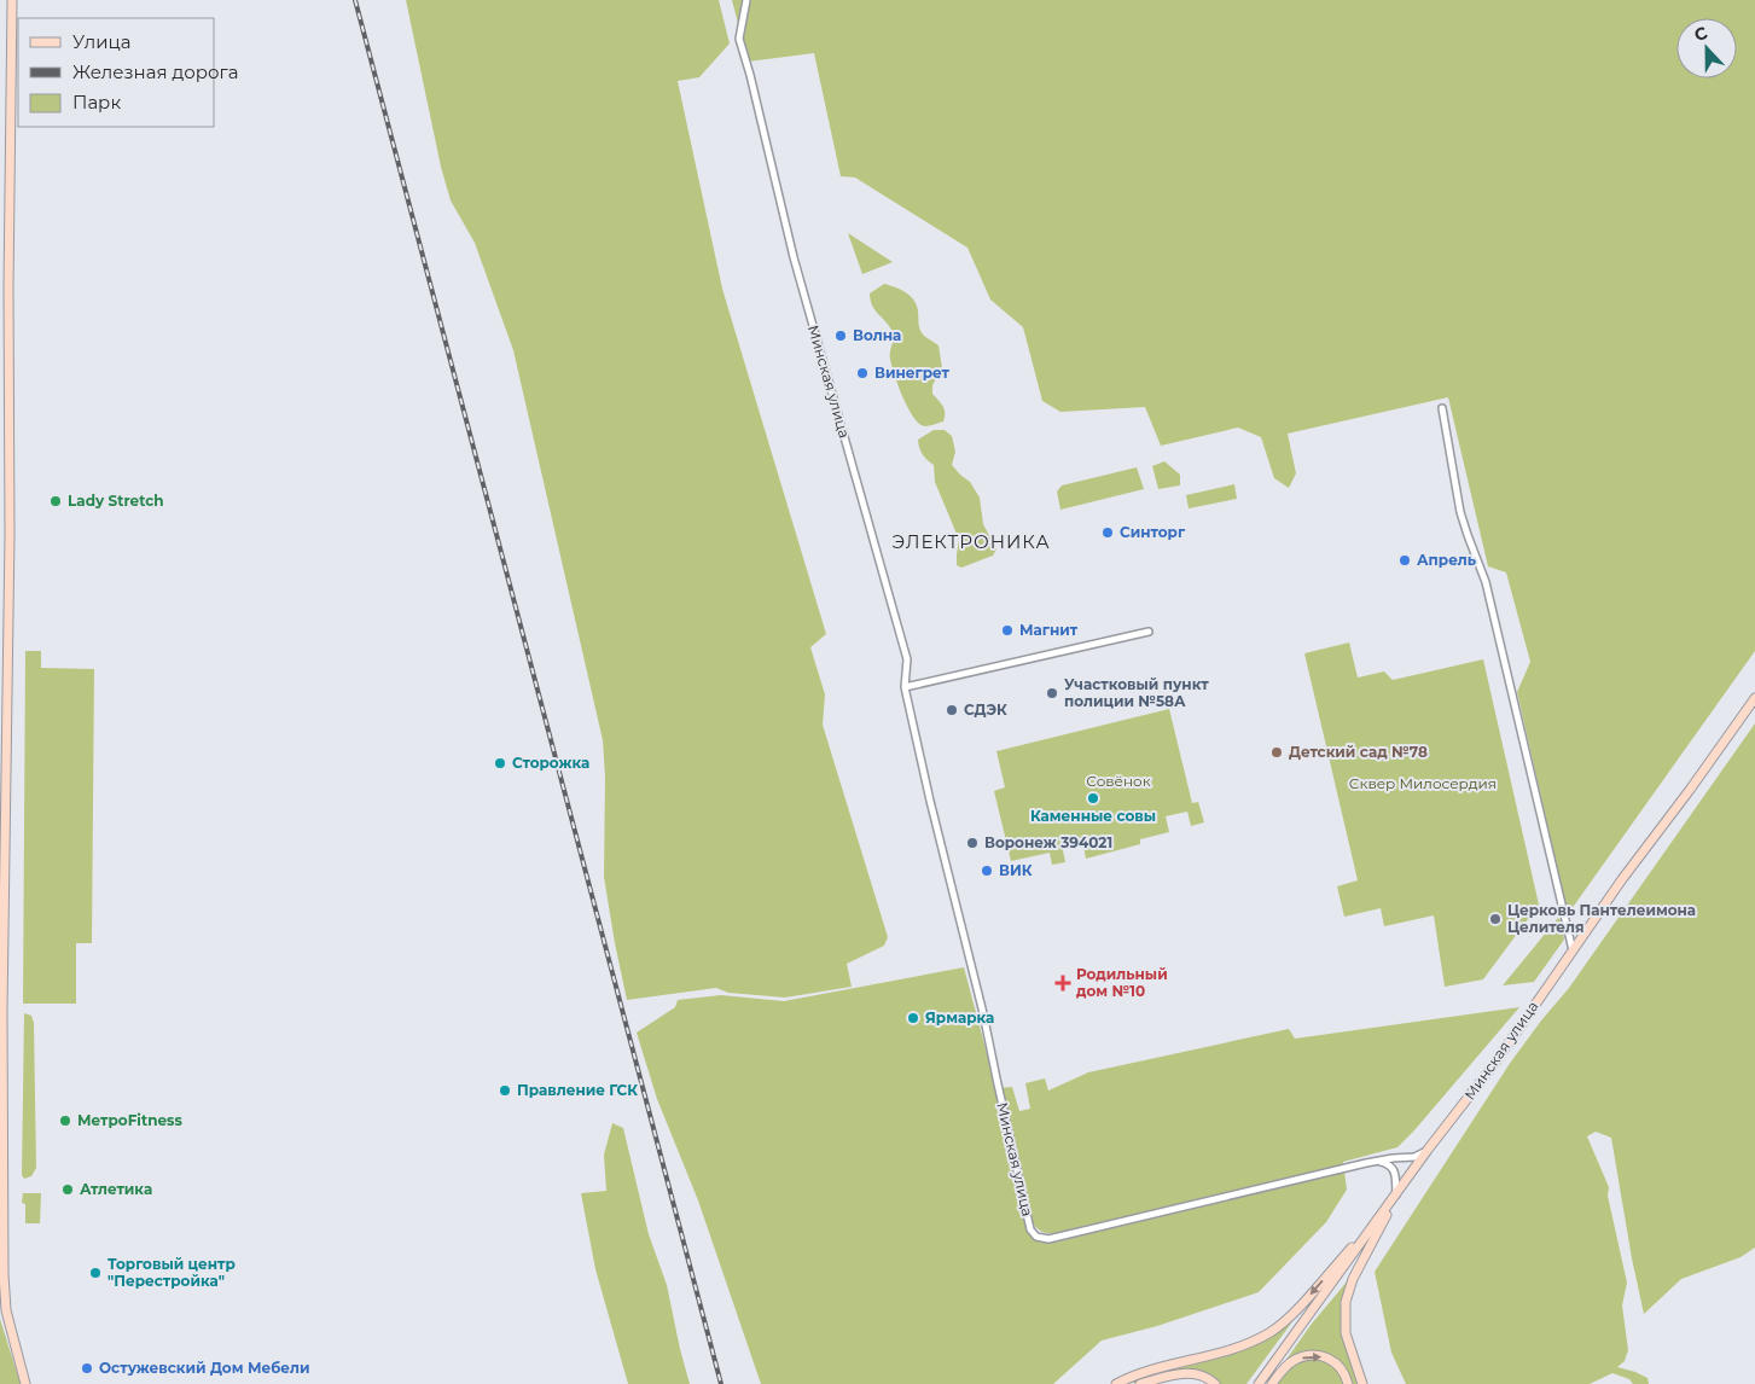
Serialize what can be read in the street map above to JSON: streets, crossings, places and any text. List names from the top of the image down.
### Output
{
  "streets": {
    "street": ["Минская улица"]
  },
  "districts": ["ЭЛЕКТРОНИКА"],
  "parks": ["Совёнок", "Сквер Милосердия"],
  "places": {
    "other": [
      "Волна",
      "Винегрет",
      "Lady Stretch",
      "Синторг",
      "Апрель",
      "Магнит",
      "Участковый пункт полиции №58А",
      "СДЭК",
      "Детский сад №78",
      "Сторожка",
      "Каменные совы",
      "Воронеж 394021",
      "ВИК",
      "Церковь Пантелеимона Целителя",
      "Ярмарка",
      "Правление ГСК",
      "МетроFitness",
      "Атлетика",
      "Торговый центр \"Перестройка\"",
      "Остужевский Дом Мебели"
    ],
    "health": ["Родильный дом №10"]
  },
  "legend": ["Улица", "Железная дорога", "Парк"],
  "north": "top"
}
